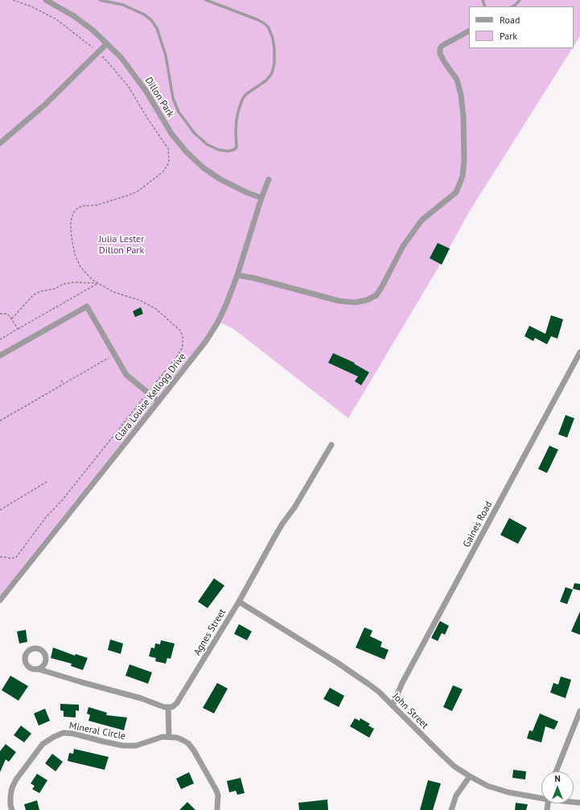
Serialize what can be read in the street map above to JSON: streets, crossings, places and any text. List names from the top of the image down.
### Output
{
  "streets": {
    "street": [
      "Dillon Park",
      "Clara Louise Kellogg Drive",
      "Gaines Road",
      "Agnes Street",
      "John Street",
      "Mineral Circle"
    ]
  },
  "crossings": [
    ["Dillon Park", "Clara Louise Kellogg Drive"],
    ["Gaines Road", "John Street"],
    ["Agnes Street", "John Street"]
  ],
  "parks": ["Julia Lester Dillon Park"],
  "legend": ["Road", "Park"],
  "north": "top"
}
